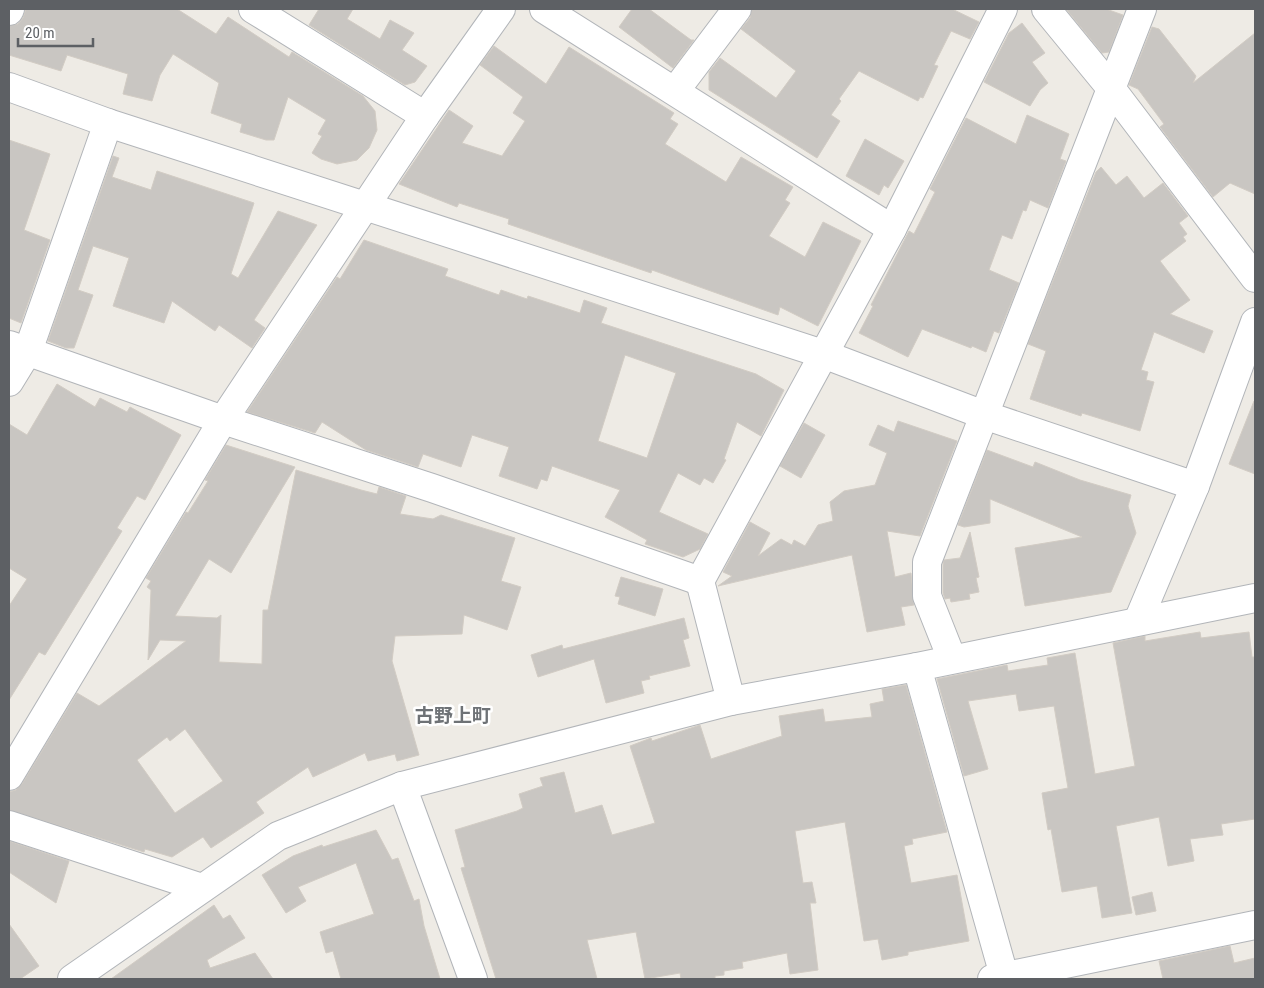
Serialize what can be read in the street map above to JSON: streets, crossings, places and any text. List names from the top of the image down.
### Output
{
  "districts": ["古野上町"],
  "scale_bar": "20 m"
}
